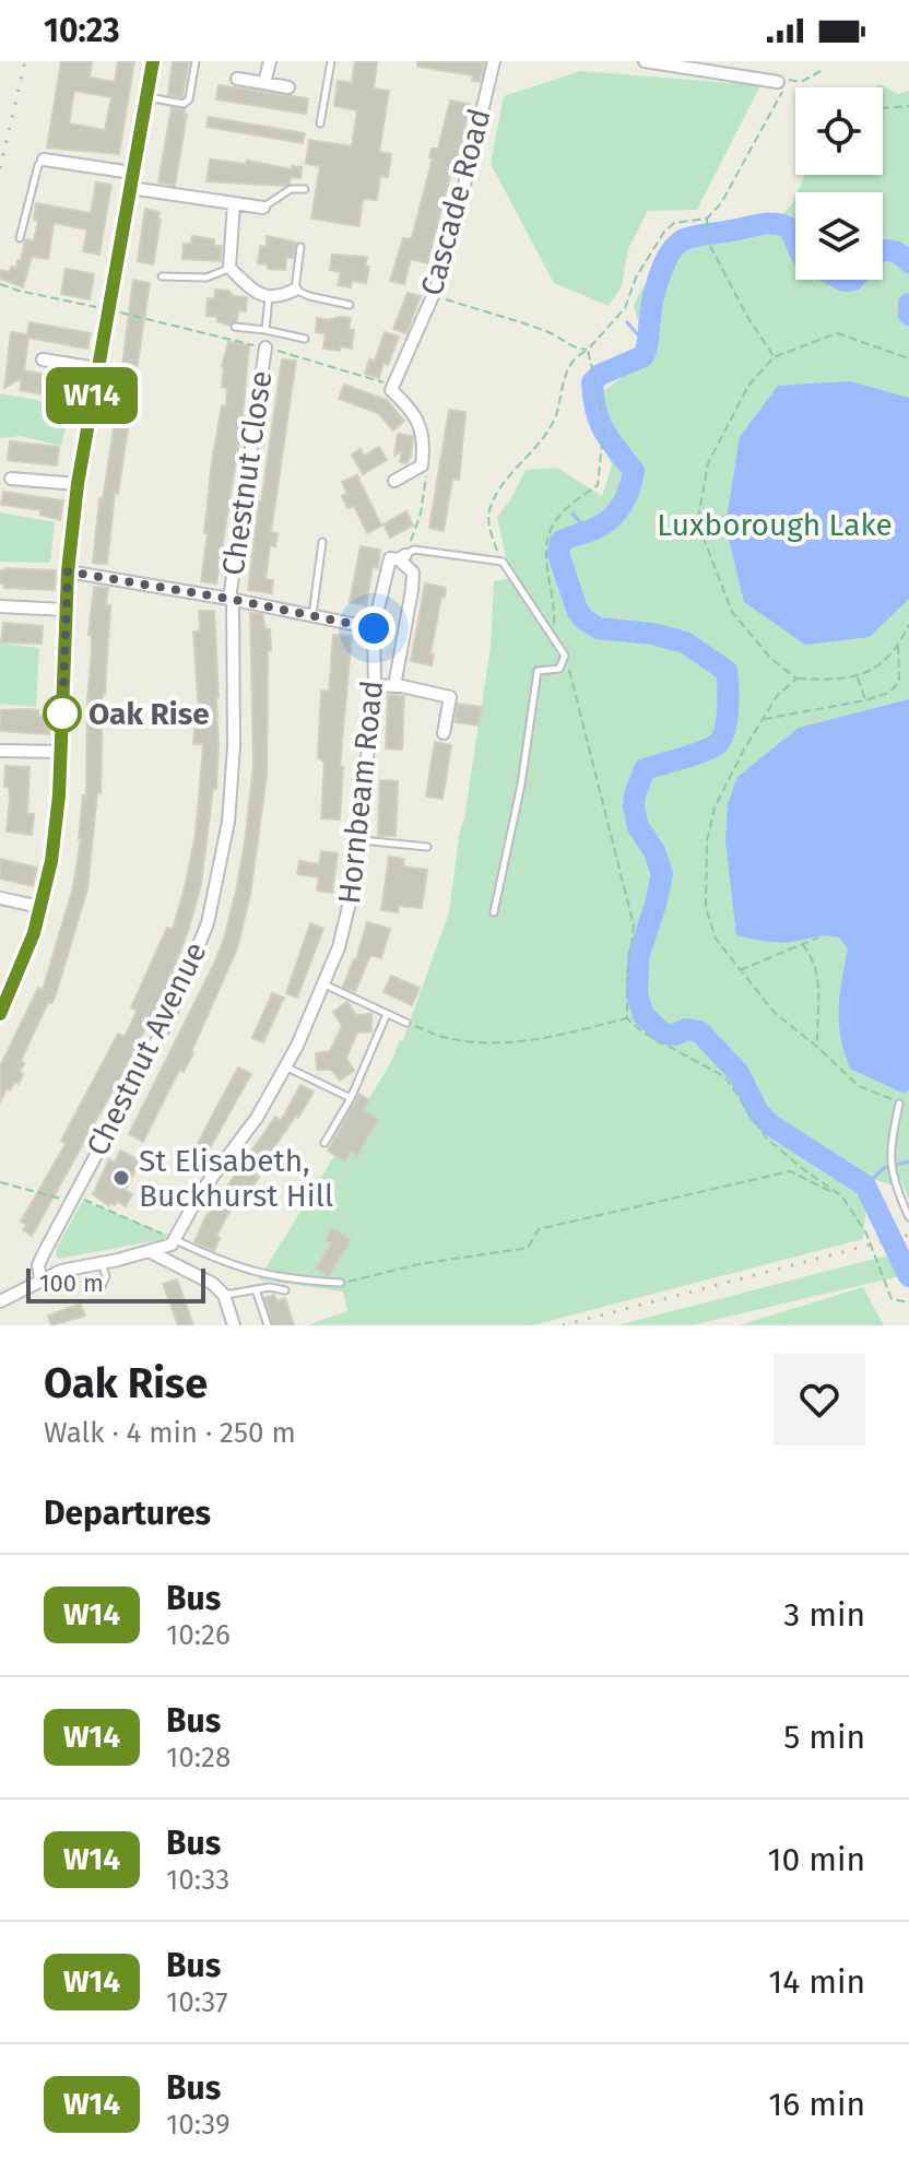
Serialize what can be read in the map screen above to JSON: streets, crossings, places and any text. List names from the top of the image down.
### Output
{
  "streets": {
    "street": [
      "Cascade Road",
      "Chestnut Close",
      "Hornbeam Road",
      "Chestnut Avenue"
    ]
  },
  "crossings": [
    ["Chestnut Close", "Chestnut Avenue"]
  ],
  "parks": ["Luxborough Lake"],
  "places": ["Oak Rise", "St Elisabeth, Buckhurst Hill"],
  "lines": ["bus line W14"],
  "scale_bar": "100 m",
  "page": {
    "status": "10:23",
    "on_map": "W14",
    "scale": "100 m",
    "heading": [
      ["Oak Rise", "Walk · 4 min · 250 m"],
      "Departures"
    ],
    "list": [
      {
        "mark": "W14",
        "name": "Bus",
        "note": "10:26",
        "value": "3 min"
      },
      {
        "mark": "W14",
        "name": "Bus",
        "note": "10:28",
        "value": "5 min"
      },
      {
        "mark": "W14",
        "name": "Bus",
        "note": "10:33",
        "value": "10 min"
      },
      {
        "mark": "W14",
        "name": "Bus",
        "note": "10:37",
        "value": "14 min"
      },
      {
        "mark": "W14",
        "name": "Bus",
        "note": "10:39",
        "value": "16 min"
      }
    ]
  }
}
